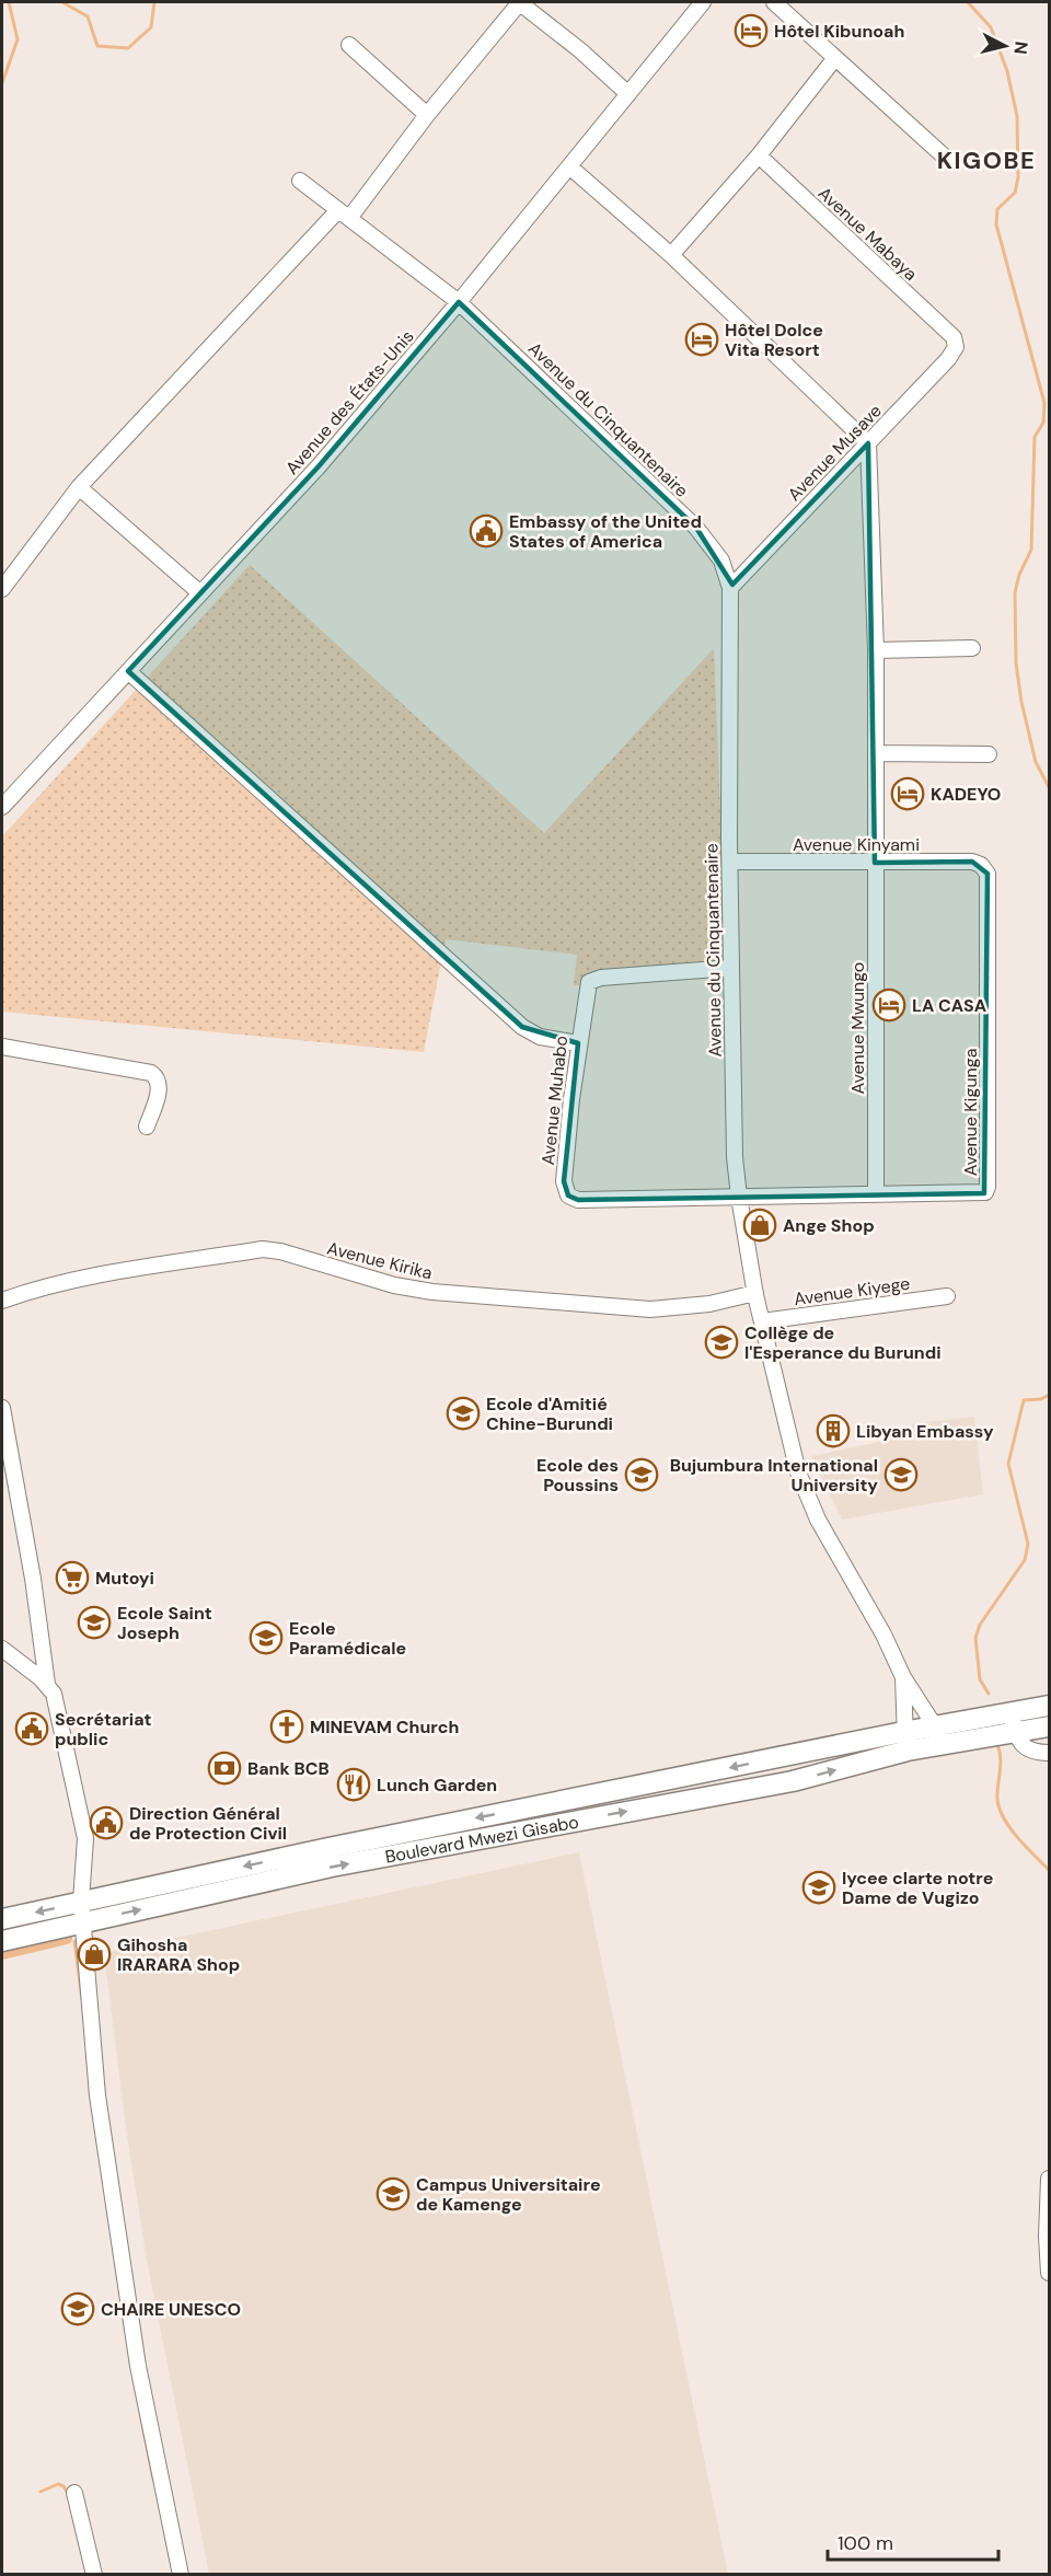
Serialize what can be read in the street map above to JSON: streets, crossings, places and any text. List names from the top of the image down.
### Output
{
  "streets": {
    "main road": ["Boulevard Mwezi Gisabo"],
    "street": [
      "Avenue Mabaya",
      "Avenue des États-Unis",
      "Avenue du Cinquantenaire",
      "Avenue Musave",
      "Avenue Kinyami",
      "Avenue Mwungo",
      "Avenue Muhabo",
      "Avenue Kigunga",
      "Avenue Kirika",
      "Avenue Kiyege"
    ]
  },
  "crossings": [
    ["Avenue Mabaya", "Avenue Musave"],
    ["Avenue des États-Unis", "Avenue du Cinquantenaire"],
    ["Avenue du Cinquantenaire", "Avenue Musave"],
    ["Avenue du Cinquantenaire", "Avenue Kinyami"],
    ["Avenue du Cinquantenaire", "Avenue Muhabo"],
    ["Avenue du Cinquantenaire", "Avenue Kigunga"],
    ["Avenue du Cinquantenaire", "Avenue Kirika"],
    ["Avenue du Cinquantenaire", "Avenue Kiyege"],
    ["Avenue du Cinquantenaire", "Boulevard Mwezi Gisabo"],
    ["Avenue Musave", "Avenue Mwungo"],
    ["Avenue Kinyami", "Avenue Mwungo"],
    ["Avenue Kinyami", "Avenue Kigunga"],
    ["Avenue Mwungo", "Avenue Kigunga"],
    ["Avenue Muhabo", "Avenue Kigunga"]
  ],
  "districts": ["KIGOBE"],
  "places": {
    "hotel": [
      "Hôtel Kibunoah",
      "Hôtel Dolce Vita Resort",
      "KADEYO",
      "LA CASA"
    ],
    "public building": ["Embassy of the United States of America", "Secrétariat public", "Direction Général de Protection Civil"],
    "shop": ["Ange Shop", "Gihosha IRARARA Shop"],
    "school or university": [
      "Collège de l'Esperance du Burundi",
      "Ecole d'Amitié Chine-Burundi",
      "Ecole des Poussins",
      "Bujumbura International University",
      "Ecole Saint Joseph",
      "Ecole Paramédicale",
      "lycee clarte notre Dame de Vugizo",
      "Campus Universitaire de Kamenge",
      "CHAIRE UNESCO"
    ],
    "building": ["Libyan Embassy"],
    "supermarket": ["Mutoyi"],
    "church": ["MINEVAM Church"],
    "bank": ["Bank BCB"],
    "restaurant": ["Lunch Garden"]
  },
  "scale_bar": "100 m",
  "north": "right"
}
